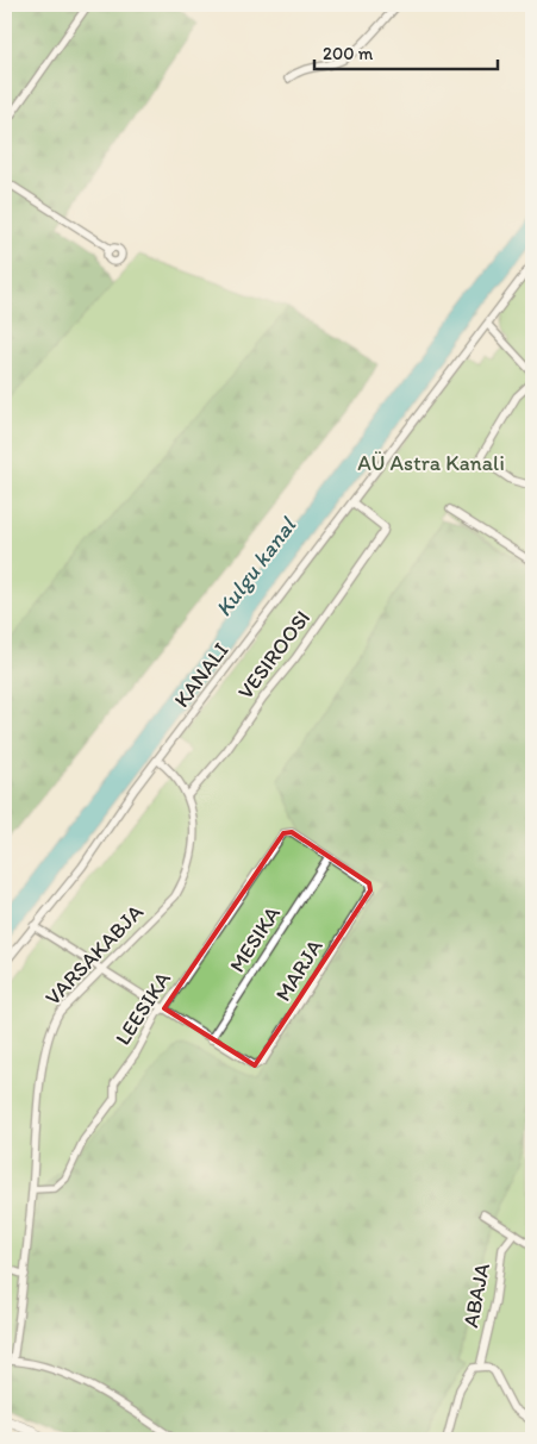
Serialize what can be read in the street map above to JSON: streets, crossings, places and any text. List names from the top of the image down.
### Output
{
  "streets": {
    "street": [
      "VESIROOSI",
      "KANALI",
      "MESIKA",
      "VARSAKABJA",
      "MARJA",
      "LEESIKA",
      "ABAJA"
    ]
  },
  "crossings": [
    ["VESIROOSI", "KANALI"],
    ["VESIROOSI", "VARSAKABJA"],
    ["MESIKA", "MARJA"],
    ["MESIKA", "LEESIKA"],
    ["VARSAKABJA", "LEESIKA"],
    ["MARJA", "LEESIKA"]
  ],
  "water": ["Kulgu kanal"],
  "parks": ["AÜ Astra Kanali"],
  "scale_bar": "200 m"
}
